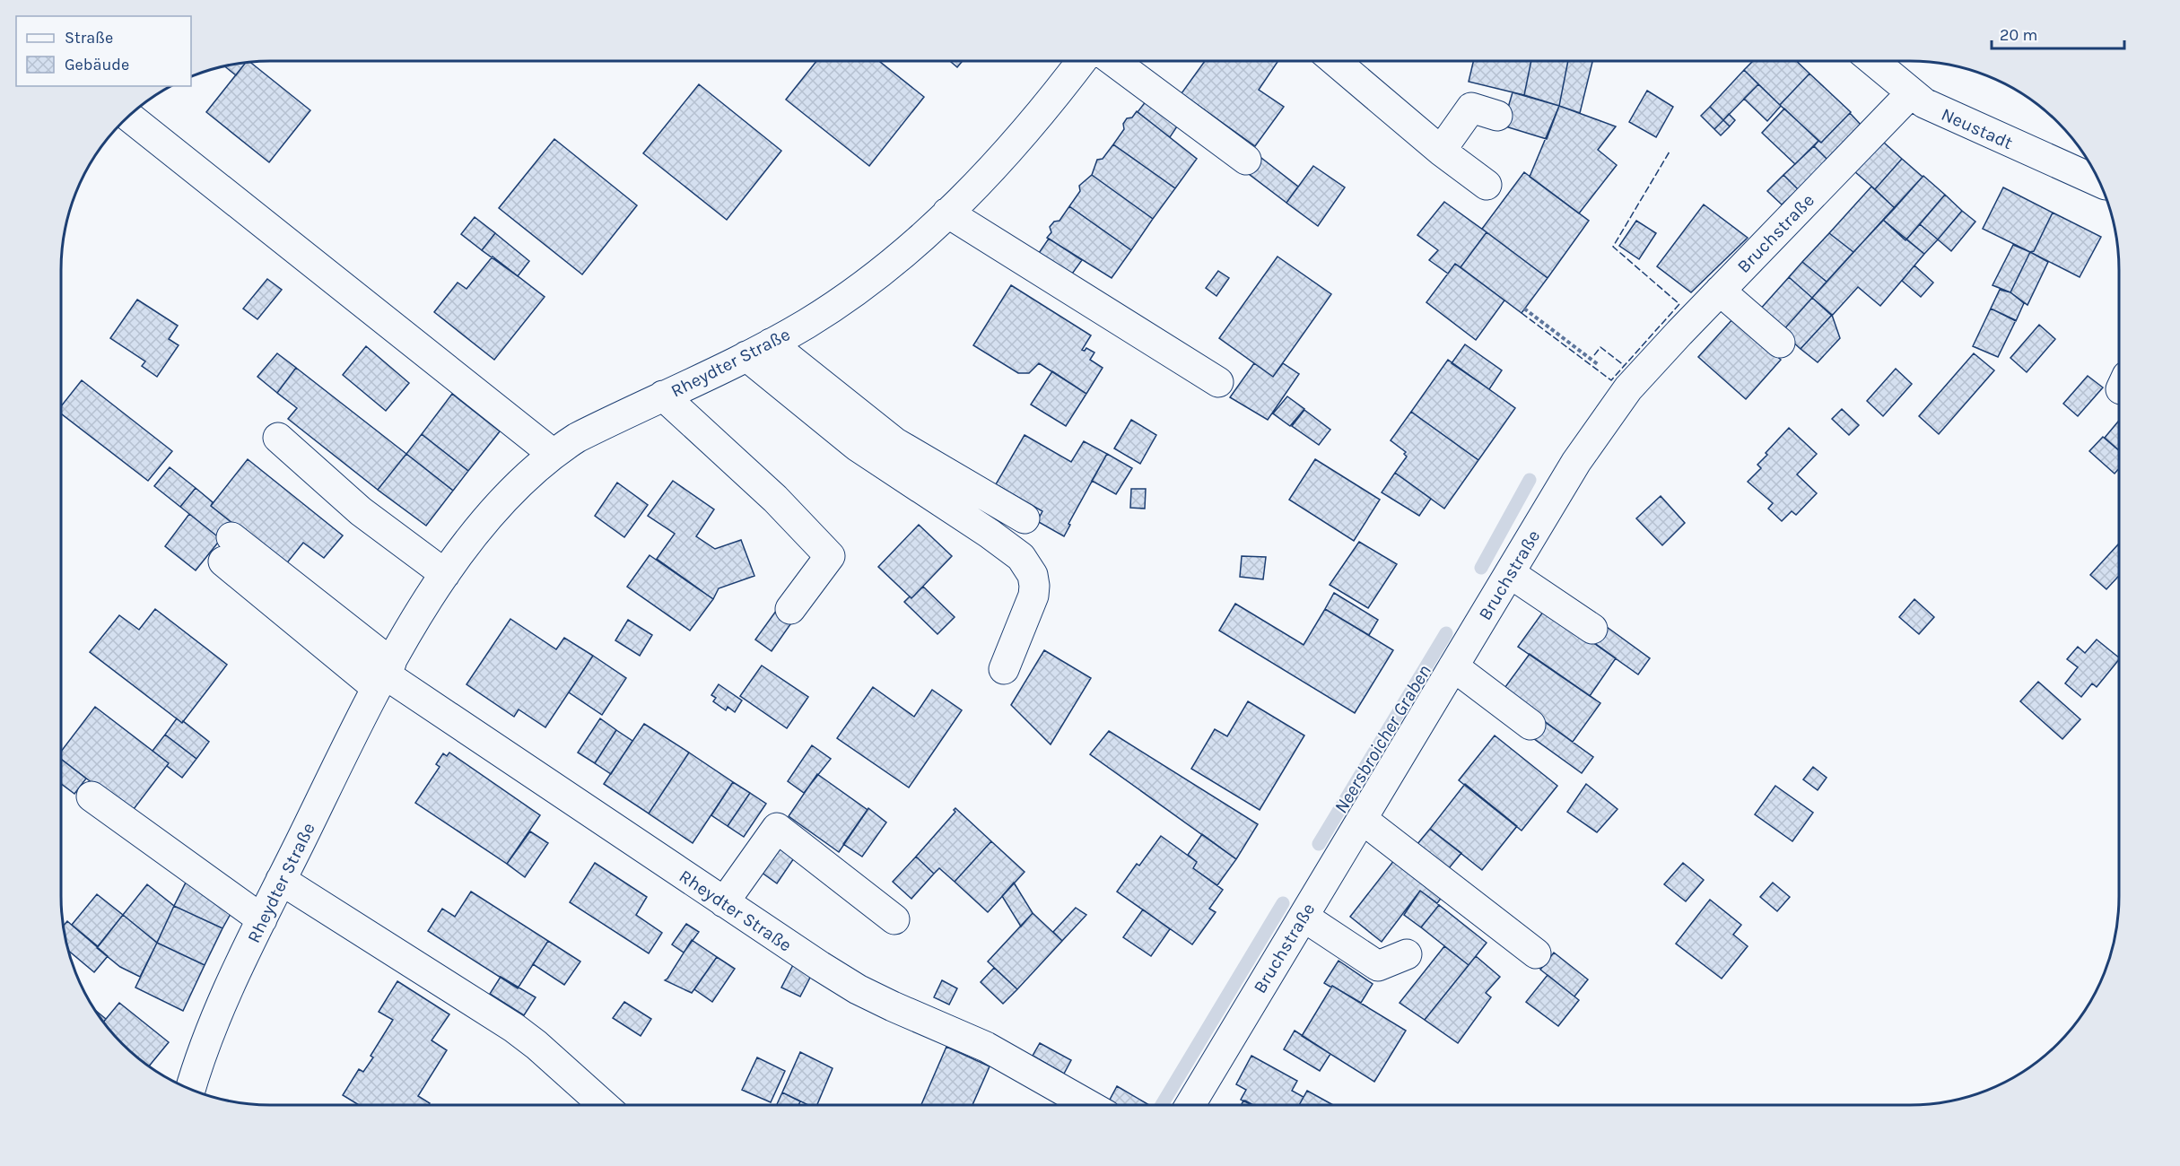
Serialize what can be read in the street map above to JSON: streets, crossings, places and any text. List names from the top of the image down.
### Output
{
  "streets": {
    "street": ["Neustadt", "Bruchstraße", "Rheydter Straße"]
  },
  "crossings": [
    ["Neustadt", "Bruchstraße"]
  ],
  "water": ["Neersbroicher Graben"],
  "legend": ["Straße", "Gebäude"],
  "scale_bar": "20 m"
}
